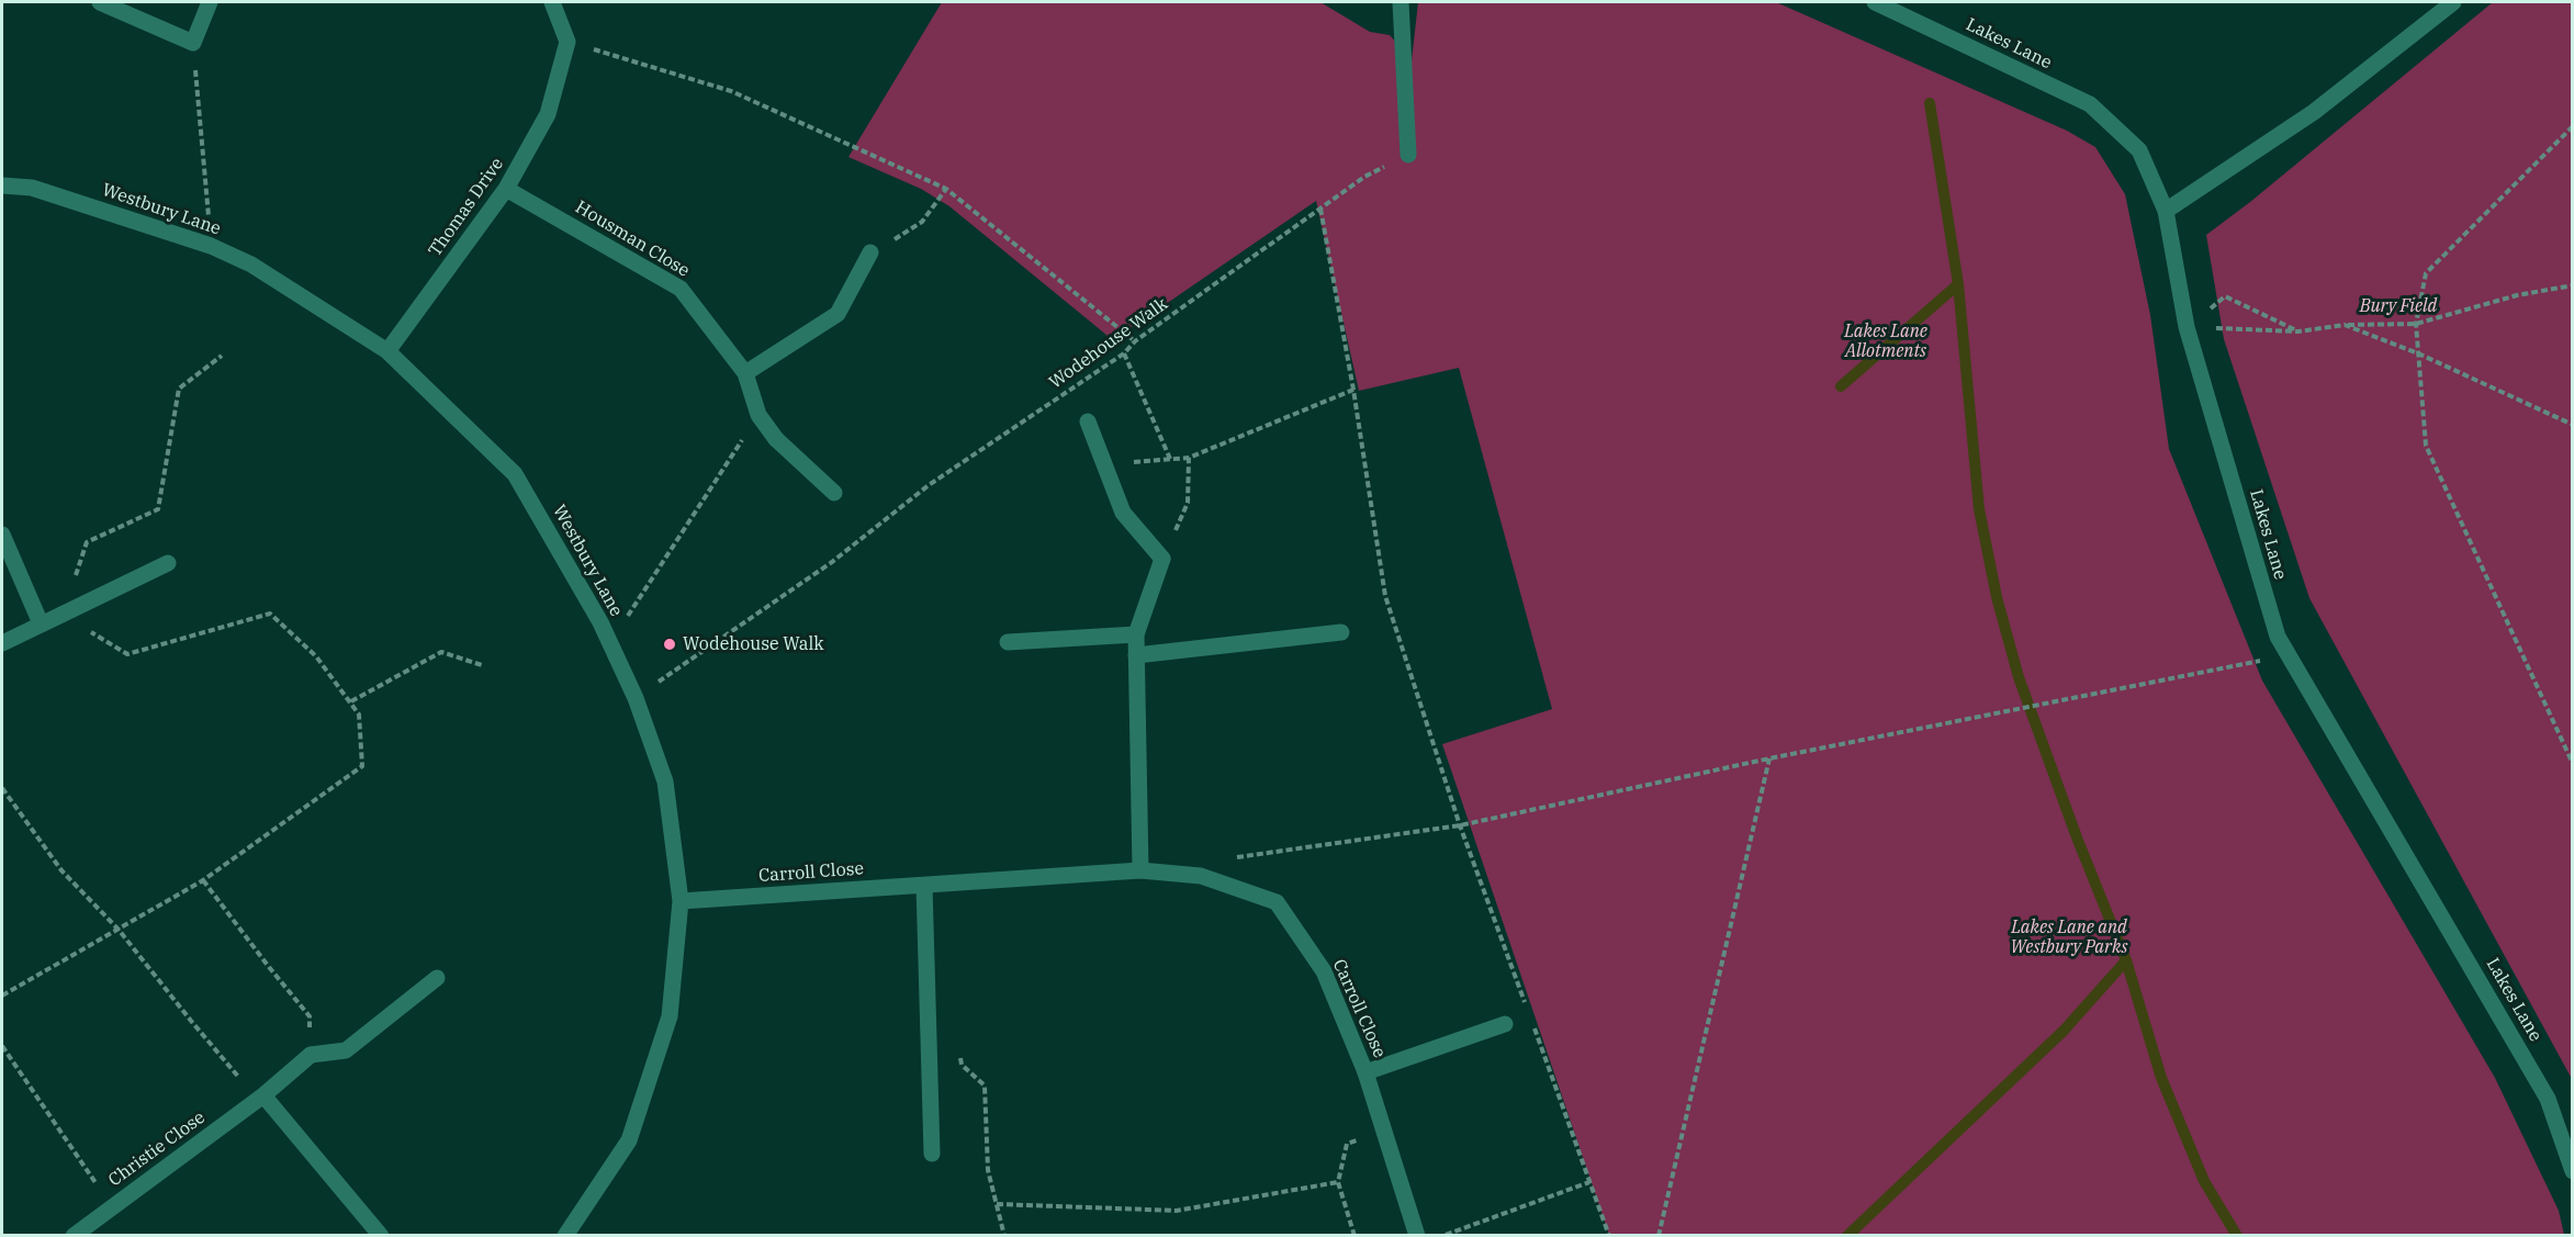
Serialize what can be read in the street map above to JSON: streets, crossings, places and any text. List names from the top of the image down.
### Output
{
  "streets": {
    "street": [
      "Lakes Lane",
      "Thomas Drive",
      "Westbury Lane",
      "Housman Close",
      "Carroll Close",
      "Christie Close"
    ],
    "path": ["Wodehouse Walk"]
  },
  "crossings": [
    ["Thomas Drive", "Westbury Lane"],
    ["Thomas Drive", "Housman Close"],
    ["Westbury Lane", "Wodehouse Walk"],
    ["Westbury Lane", "Carroll Close"]
  ],
  "parks": ["Bury Field", "Lakes Lane Allotments", "Lakes Lane and Westbury Parks"],
  "places": ["Wodehouse Walk"]
}
